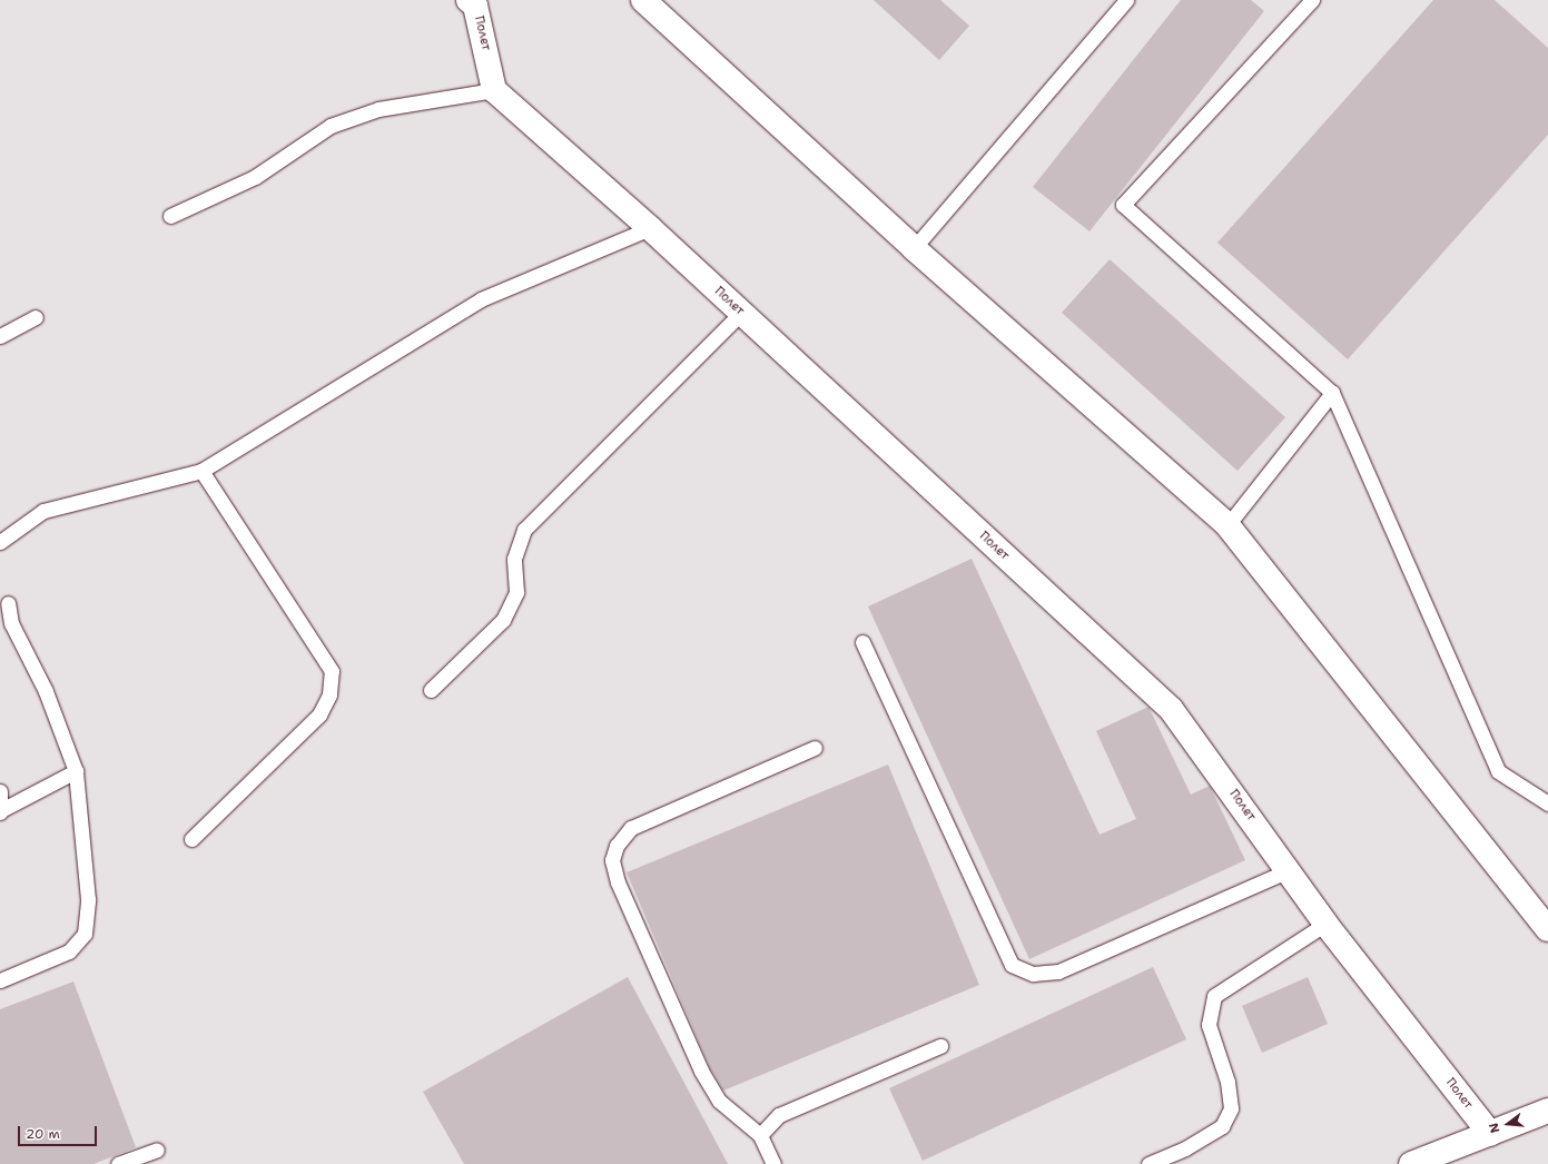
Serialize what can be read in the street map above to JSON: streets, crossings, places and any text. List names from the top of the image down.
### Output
{
  "streets": {
    "street": ["Полет"]
  },
  "scale_bar": "20 m",
  "north": "left"
}
